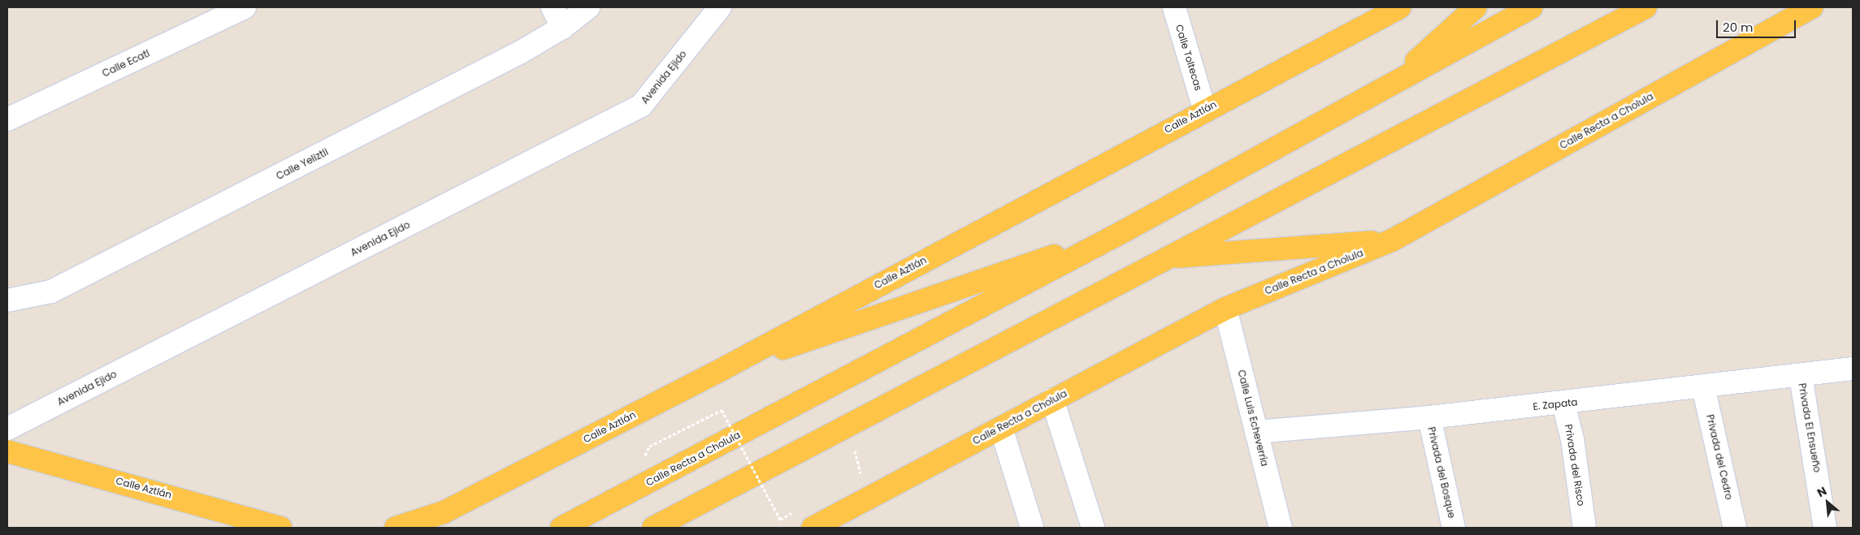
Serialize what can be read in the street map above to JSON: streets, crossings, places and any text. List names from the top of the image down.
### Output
{
  "streets": {
    "main road": ["Calle Aztlán", "Calle Recta a Cholula"],
    "street": [
      "Calle Toltecas",
      "Calle Ecatl",
      "Avenida Ejido",
      "Calle Yeliztli",
      "E. Zapata",
      "Calle Luis Echeverría",
      "Privada El Ensueño",
      "Privada del Cedro",
      "Privada del Risco",
      "Privada del Bosque"
    ]
  },
  "crossings": [
    ["Calle Toltecas", "Calle Aztlán"],
    ["Calle Recta a Cholula", "Calle Luis Echeverría"],
    ["E. Zapata", "Calle Luis Echeverría"],
    ["E. Zapata", "Privada El Ensueño"],
    ["E. Zapata", "Privada del Cedro"],
    ["E. Zapata", "Privada del Risco"],
    ["E. Zapata", "Privada del Bosque"]
  ],
  "scale_bar": "20 m",
  "north": "top left"
}
